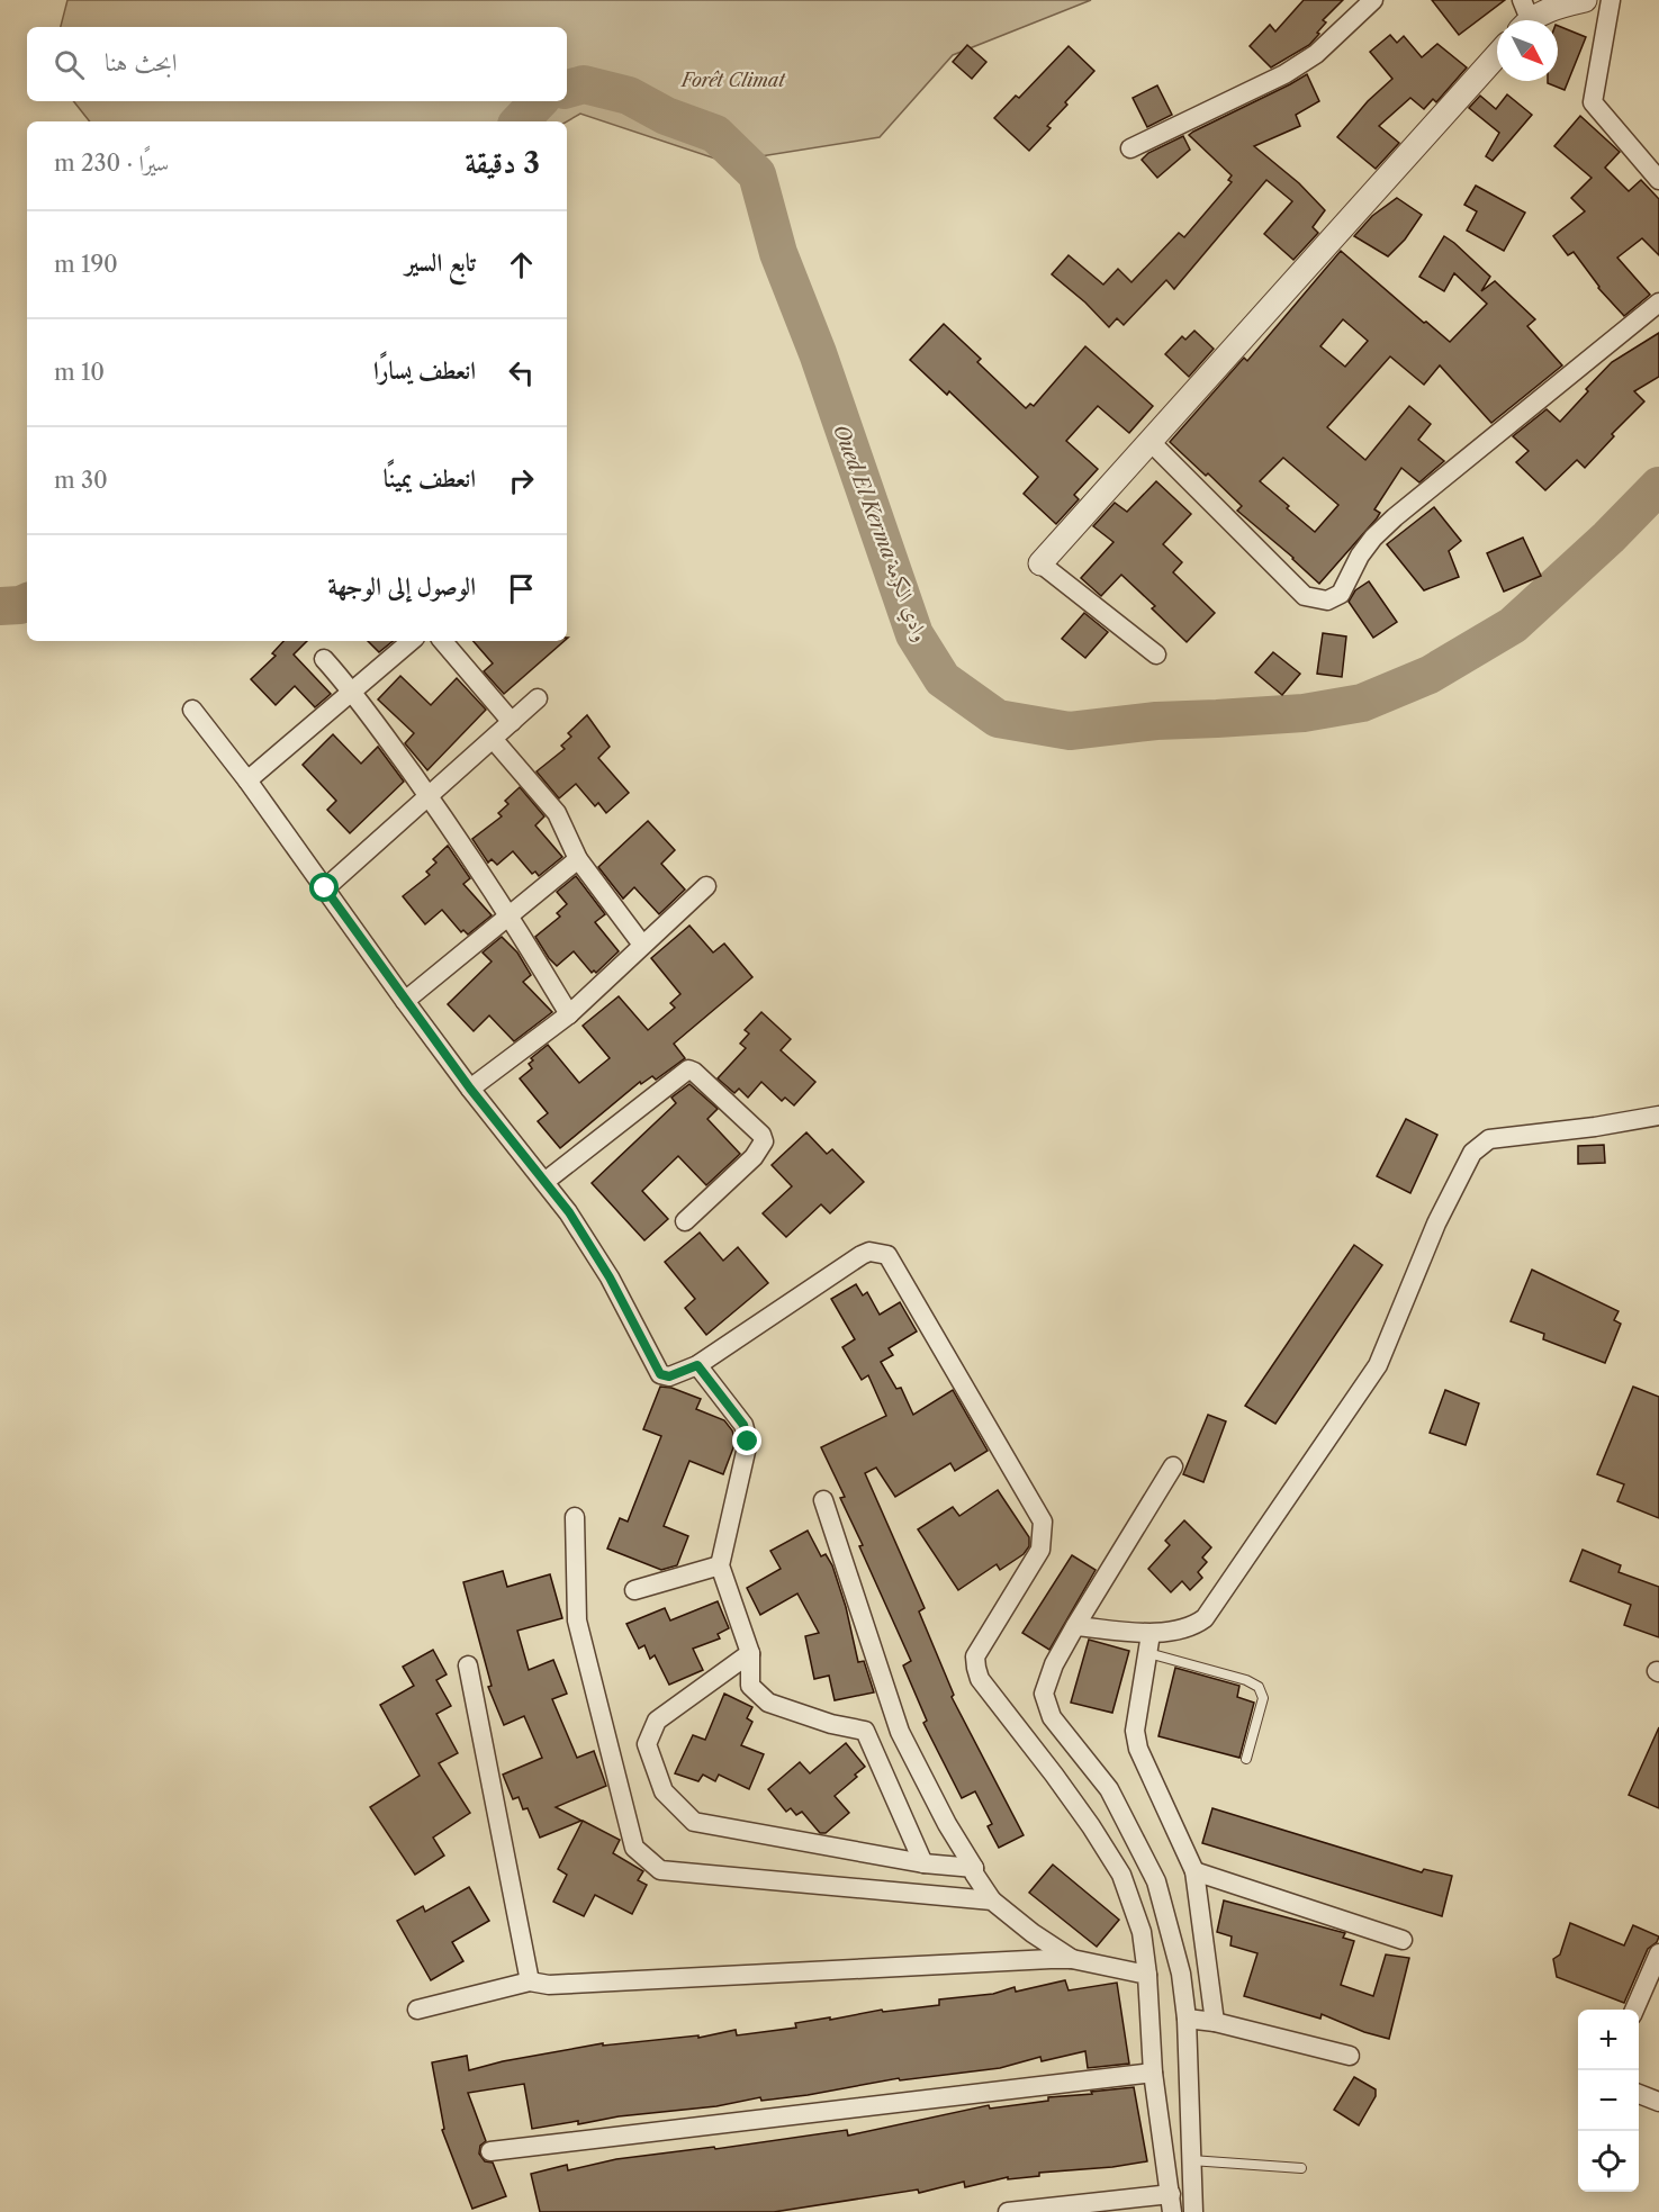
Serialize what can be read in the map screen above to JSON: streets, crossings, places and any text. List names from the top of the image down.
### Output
{
  "water": ["Oued El Kerma وادي الكرمة"],
  "parks": ["Forêt Climat"],
  "north": "bottom right",
  "page": {
    "search": "ابحث هنا",
    "heading": ["3 دقيقة", "سيرًا · 230 m"],
    "list": [
      ["تابع السير", "190 m"],
      ["انعطف يسارًا", "10 m"],
      ["انعطف يمينًا", "30 m"],
      "الوصول إلى الوجهة"
    ],
    "map_buttons": ["+", "−"]
  }
}
